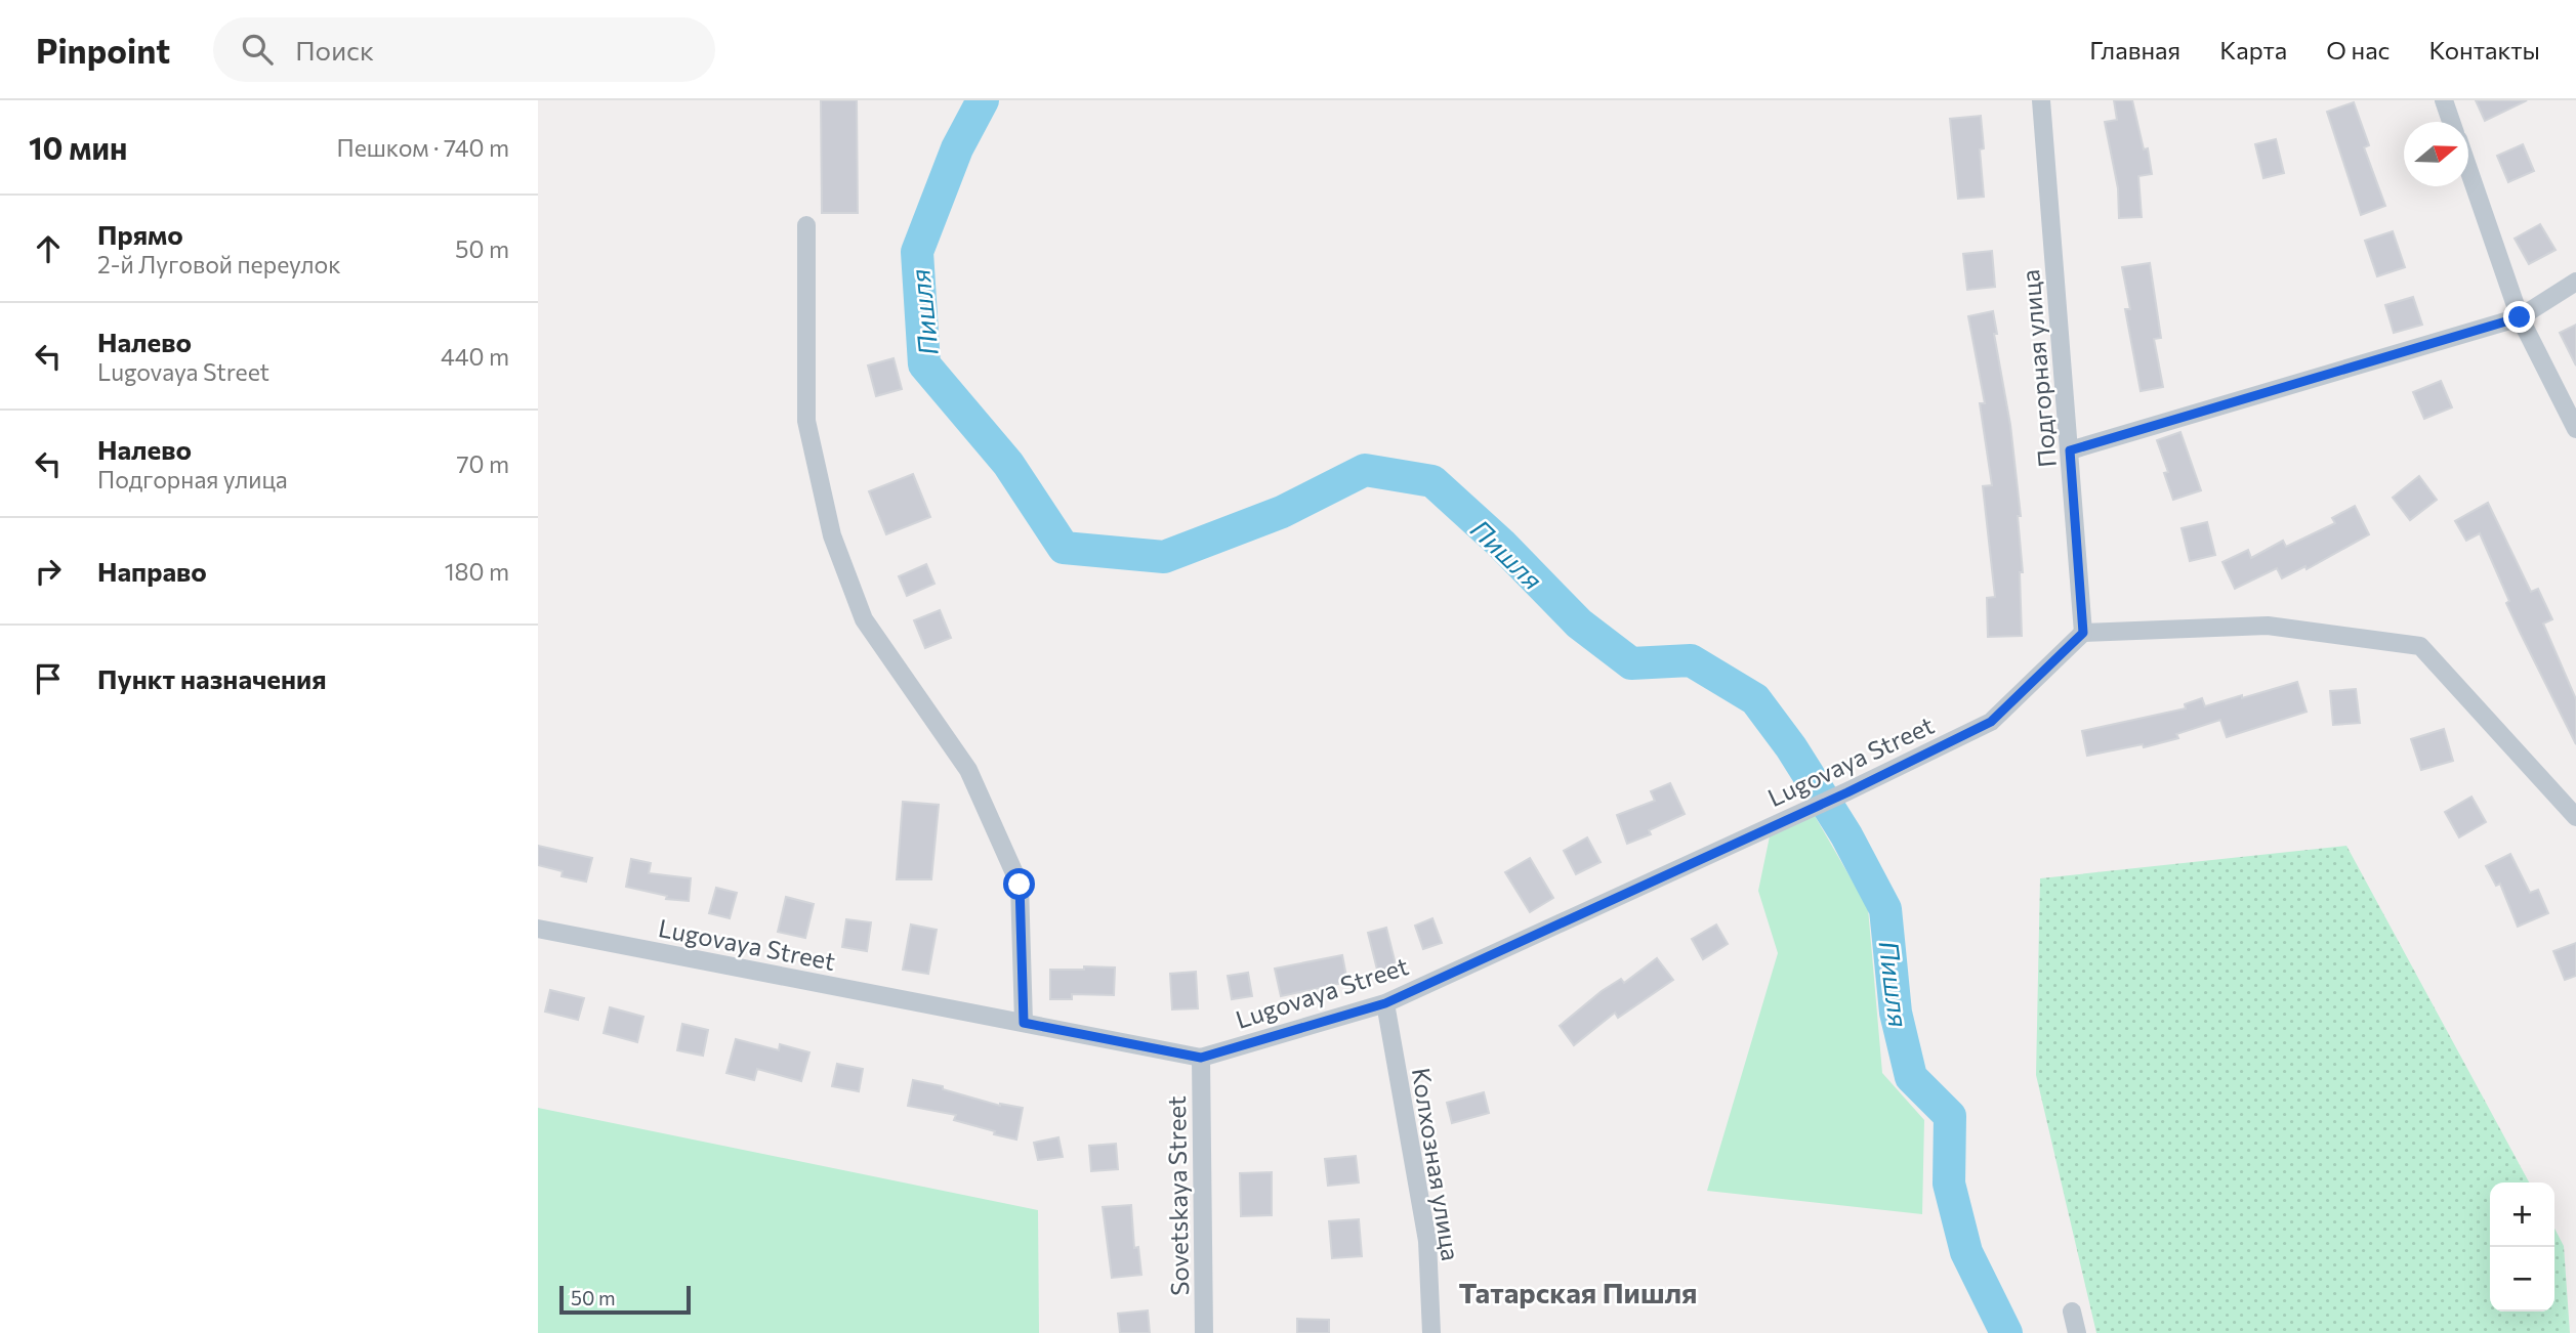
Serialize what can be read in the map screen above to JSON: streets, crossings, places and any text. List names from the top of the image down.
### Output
{
  "streets": {
    "street": [
      "Подгорная улица",
      "Lugovaya Street",
      "Колхозная улица",
      "Sovetskaya Street"
    ]
  },
  "crossings": [
    ["Подгорная улица", "Lugovaya Street"],
    ["Lugovaya Street", "Колхозная улица"],
    ["Lugovaya Street", "Sovetskaya Street"]
  ],
  "districts": ["Татарская Пишля"],
  "water": ["Пишля"],
  "scale_bar": "50 m",
  "north": "right",
  "page": {
    "header": "Pinpoint",
    "search": "Поиск",
    "nav": [
      "Главная",
      "Карта",
      "О нас",
      "Контакты"
    ],
    "heading": ["10 мин", "Пешком · 740 m"],
    "list": [
      ["Прямо", "2-й Луговой переулок", "50 m"],
      ["Налево", "Lugovaya Street", "440 m"],
      ["Налево", "Подгорная улица", "70 m"],
      ["Направо", "180 m"],
      "Пункт назначения"
    ],
    "map_buttons": ["+", "−"],
    "scale": "50 m"
  }
}
